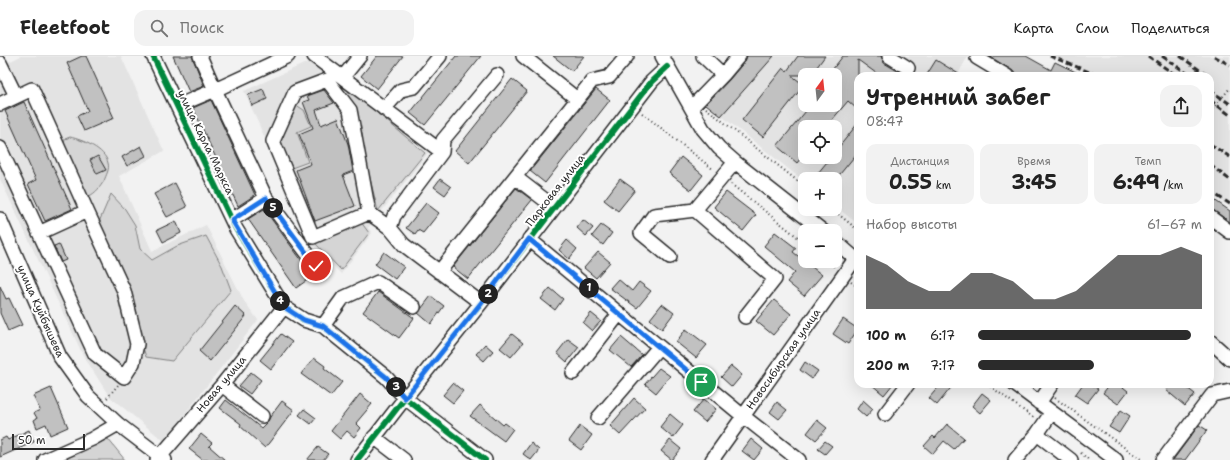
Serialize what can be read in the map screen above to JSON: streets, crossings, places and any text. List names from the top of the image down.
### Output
{
  "streets": {
    "street": [
      "улица Карла Маркса",
      "Парковая улица",
      "улица Куйбышева",
      "Новосибирская улица",
      "Новая улица"
    ]
  },
  "crossings": [
    ["улица Карла Маркса", "Парковая улица"],
    ["улица Карла Маркса", "Новая улица"],
    ["улица Куйбышева", "Новая улица"]
  ],
  "scale_bar": "50 m",
  "north": "top",
  "page": {
    "header": "Fleetfoot",
    "search": "Поиск",
    "nav": ["Карта", "Слои", "Поделиться"],
    "map_buttons": ["+", "−"],
    "heading": ["Утренний забег", "08:47"],
    "stats": [
      ["Дистанция", "0.55 km"],
      ["Время", "3:45"],
      ["Темп", "6:49 /km"]
    ],
    "pins": [
      "5",
      "1",
      "2",
      "4",
      "3"
    ],
    "chart": ["Набор высоты", "61–67 m"],
    "list": [
      {
        "name": "100 m",
        "note": "6:17"
      },
      {
        "name": "200 m",
        "note": "7:17"
      }
    ],
    "scale": "50 m"
  }
}
